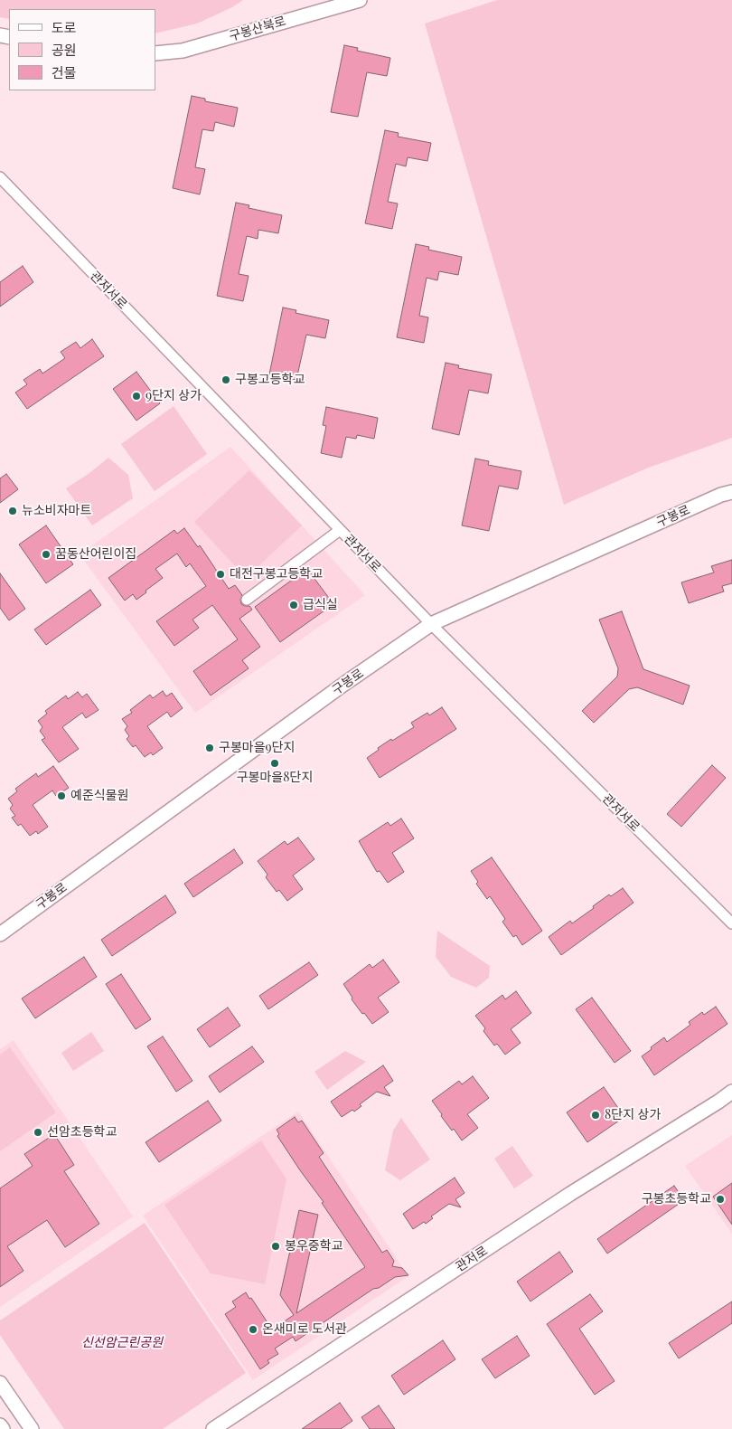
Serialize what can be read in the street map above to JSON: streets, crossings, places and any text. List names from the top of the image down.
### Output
{
  "streets": {
    "street": [
      "구봉산북로",
      "관저서로",
      "구봉로",
      "관저로"
    ]
  },
  "crossings": [
    ["관저서로", "구봉로"]
  ],
  "parks": ["신선암근린공원"],
  "places": [
    "구봉고등학교",
    "9단지 상가",
    "뉴소비자마트",
    "꿈동산어린이집",
    "대전구봉고등학교",
    "급식실",
    "구봉마을9단지",
    "구봉마을8단지",
    "예준식물원",
    "8단지 상가",
    "선암초등학교",
    "구봉초등학교",
    "봉우중학교",
    "온새미로 도서관"
  ],
  "legend": ["도로", "공원", "건물"]
}
